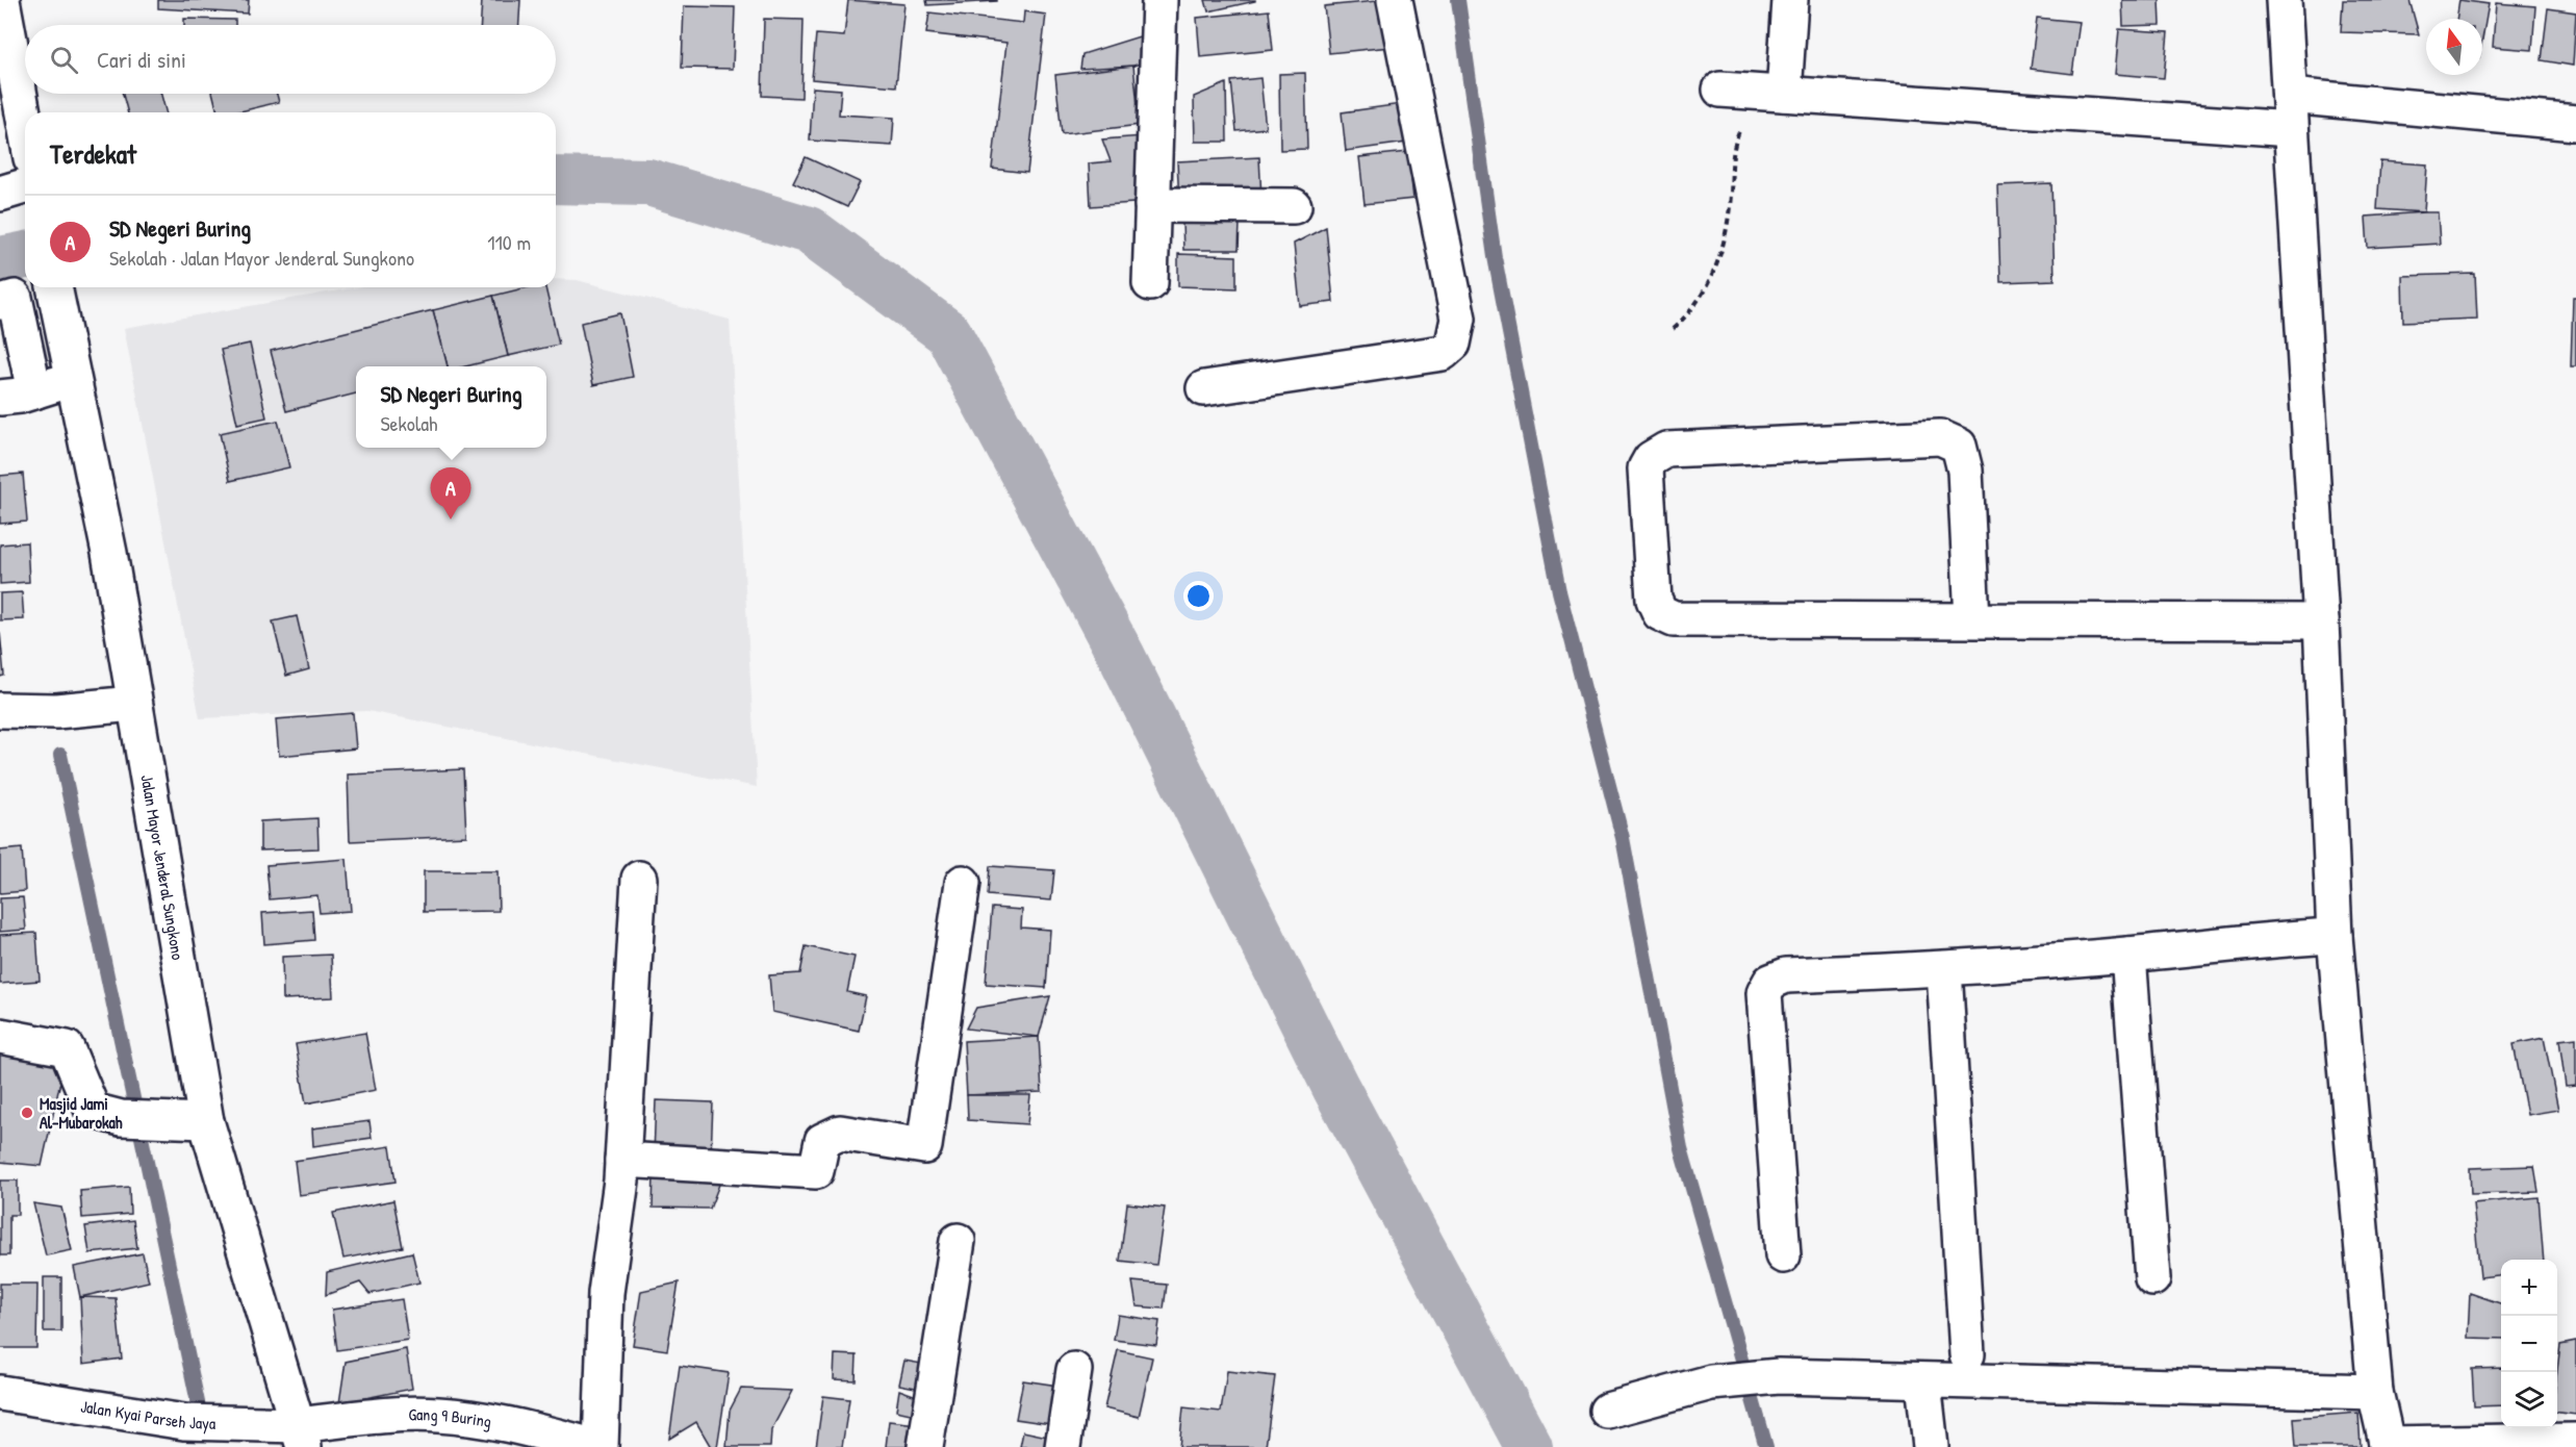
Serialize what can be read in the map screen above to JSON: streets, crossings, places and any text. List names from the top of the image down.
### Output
{
  "streets": {
    "street": ["Jalan Mayor Jenderal Sungkono", "Jalan Kyai Parseh Jaya", "Gang 9 Buring"]
  },
  "crossings": [
    ["Jalan Mayor Jenderal Sungkono", "Jalan Kyai Parseh Jaya"],
    ["Jalan Mayor Jenderal Sungkono", "Gang 9 Buring"],
    ["Jalan Kyai Parseh Jaya", "Gang 9 Buring"]
  ],
  "places": ["Masjid Jami Al-Mubarokah"],
  "north": "top",
  "page": {
    "search": "Cari di sini",
    "heading": "Terdekat",
    "list": [
      {
        "mark": "A",
        "name": "SD Negeri Buring",
        "note": "Sekolah · Jalan Mayor Jenderal Sungkono",
        "value": "110 m"
      }
    ],
    "popup": ["SD Negeri Buring", "Sekolah"],
    "pins": "A",
    "map_buttons": ["+", "−"]
  }
}
